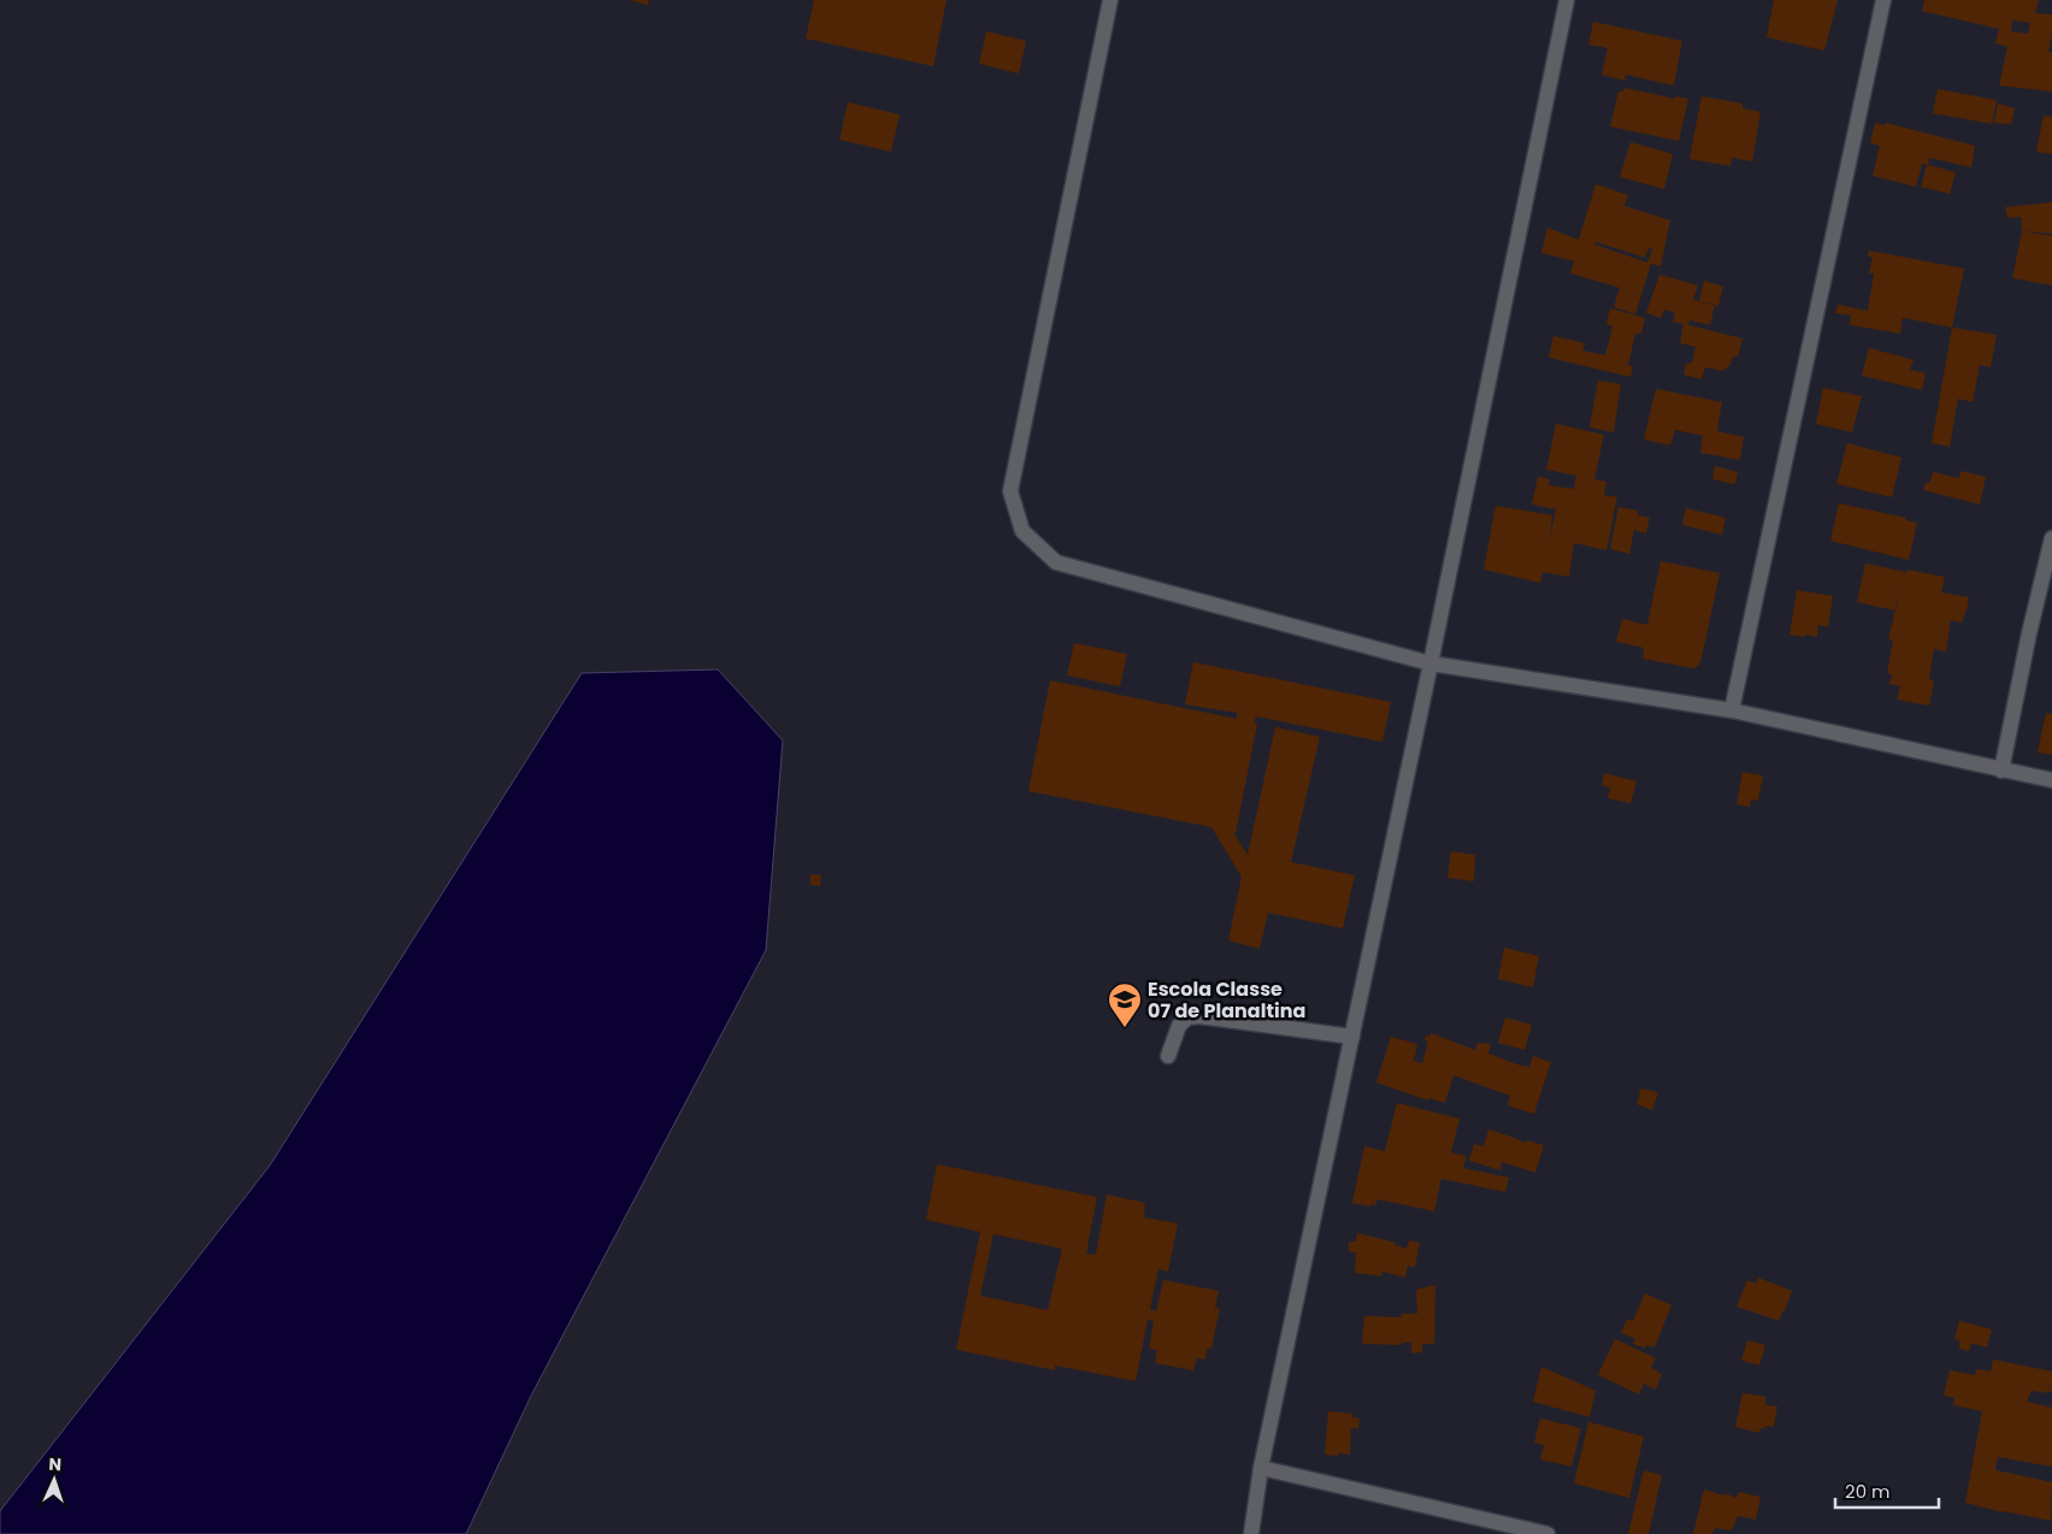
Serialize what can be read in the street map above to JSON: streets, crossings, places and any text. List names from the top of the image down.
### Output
{
  "places": {
    "school or university": ["Escola Classe 07 de Planaltina"]
  },
  "scale_bar": "20 m",
  "north": "top"
}
